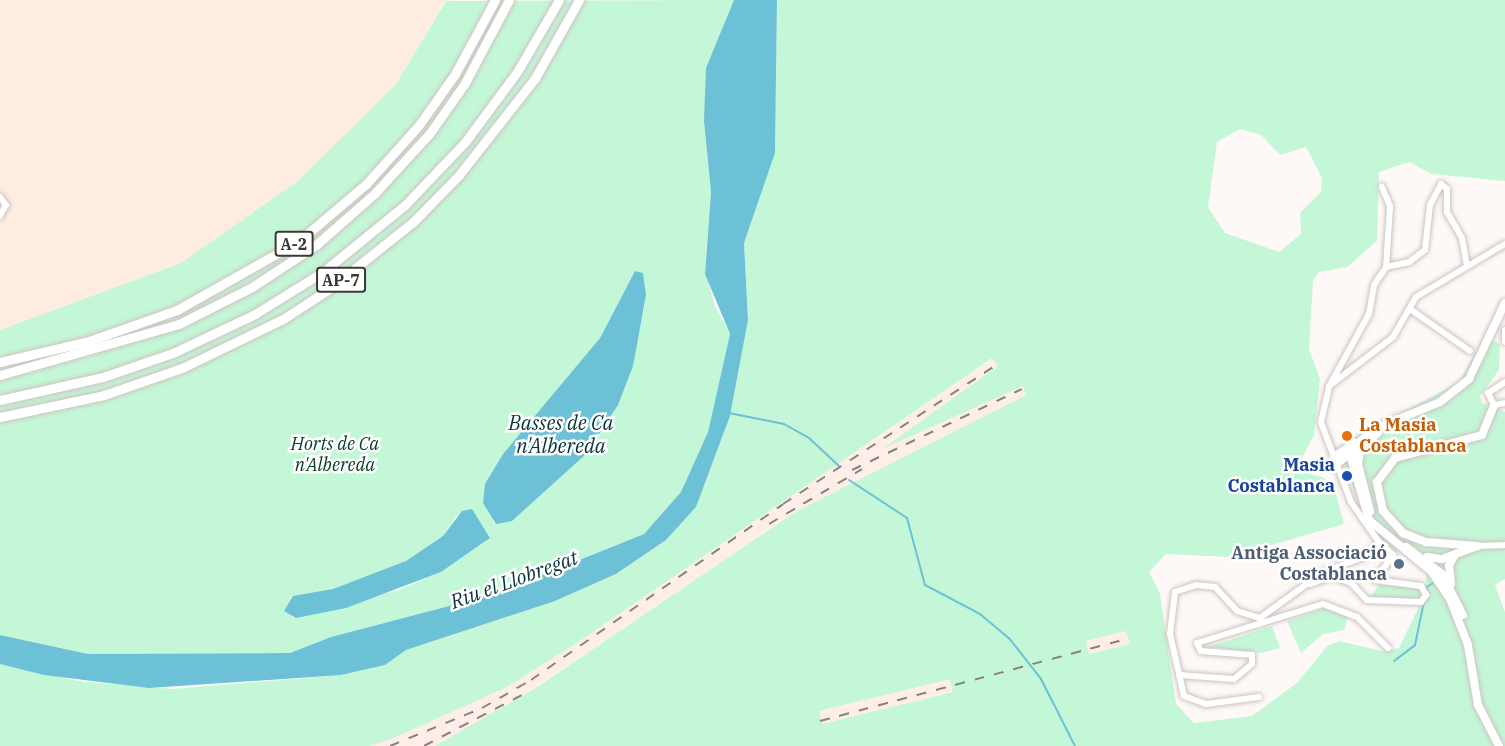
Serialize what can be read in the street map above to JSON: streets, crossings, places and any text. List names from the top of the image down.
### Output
{
  "streets": {
    "highway": ["A-2", "AP-7"]
  },
  "water": ["Basses de Ca n'Albereda", "Riu el Llobregat"],
  "parks": ["Horts de Ca n'Albereda"],
  "places": ["La Masia Costablanca", "Masia Costablanca", "Antiga Associació Costablanca"]
}
